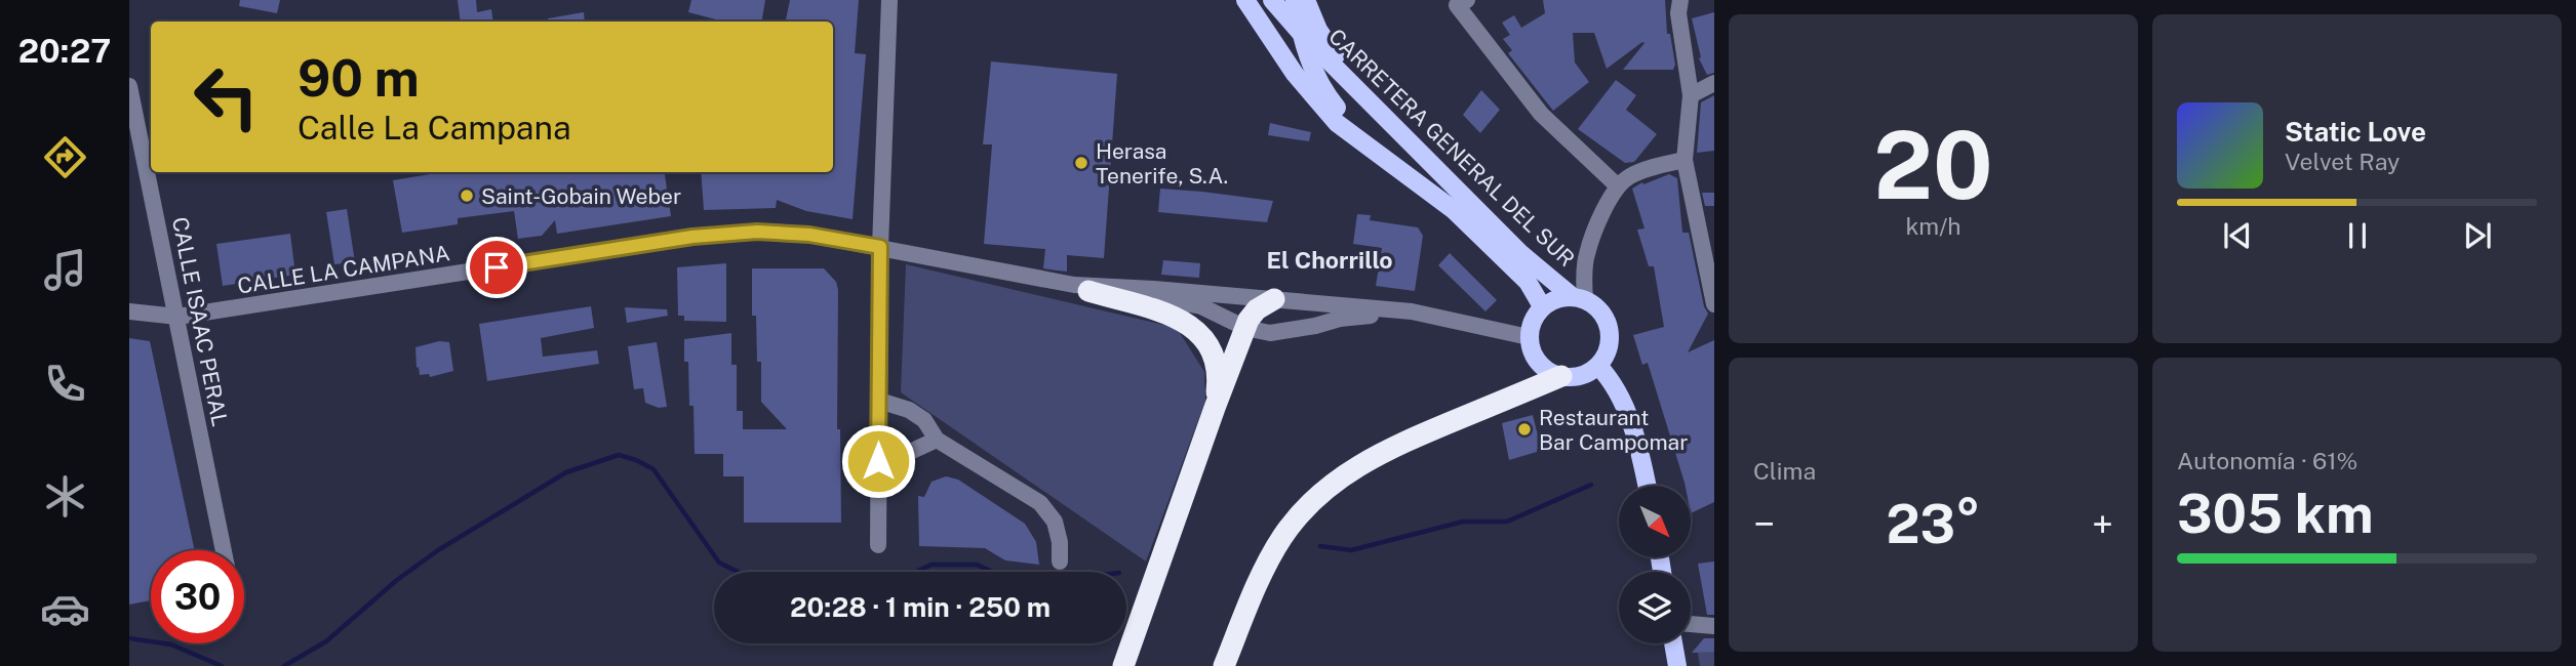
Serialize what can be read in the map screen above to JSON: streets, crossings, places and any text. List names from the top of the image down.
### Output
{
  "streets": {
    "main road": ["CARRETERA GENERAL DEL SUR"],
    "street": ["CALLE LA CAMPANA", "CALLE ISAAC PERAL"]
  },
  "crossings": [
    ["CARRETERA GENERAL DEL SUR", "CALLE LA CAMPANA"],
    ["CALLE LA CAMPANA", "CALLE ISAAC PERAL"]
  ],
  "districts": ["El Chorrillo"],
  "places": ["Herasa Tenerife, S.A.", "Saint-Gobain Weber", "Restaurant Bar Campomar"],
  "north": "bottom right",
  "page": {
    "tabs": "20:27",
    "tile": [
      ["20", "km/h"],
      "Clima",
      ["Autonomía · 61%", "305 km"]
    ],
    "turn": ["90 m", "Calle La Campana"],
    "song": ["Static Love", "Velvet Ray"],
    "heat": ["−", "23°", "+"],
    "limit": "30",
    "trip": "20:28 · 1 min · 250 m"
  }
}
